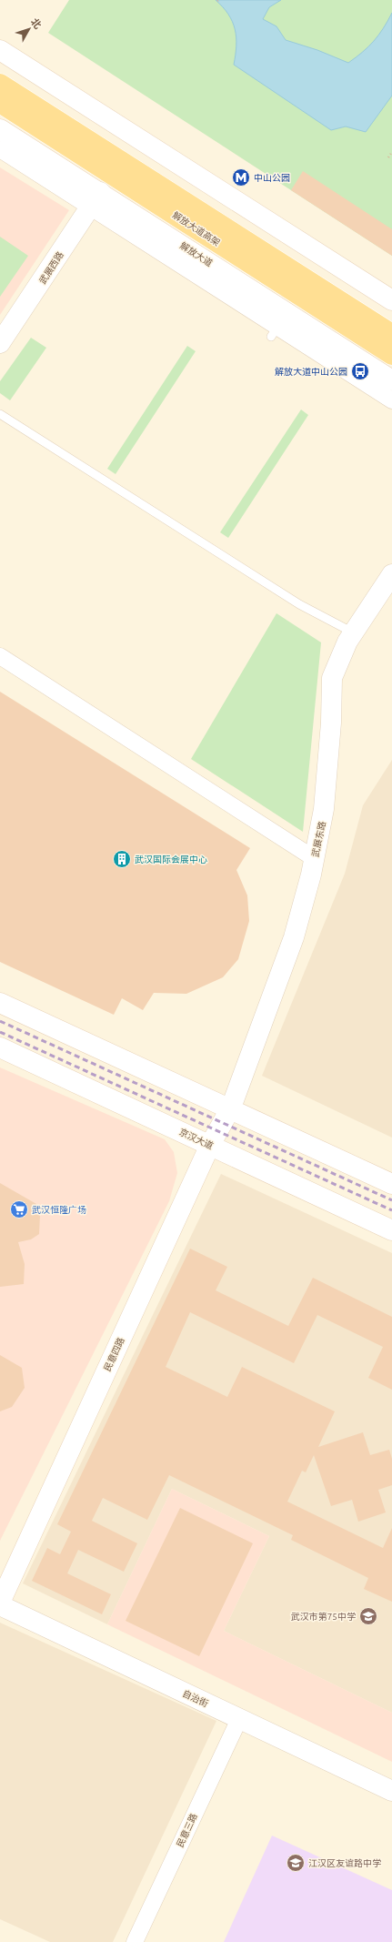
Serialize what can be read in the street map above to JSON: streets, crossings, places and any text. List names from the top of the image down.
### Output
{
  "streets": {
    "main road": [
      "解放大道高架",
      "解放大道",
      "武展西路",
      "武展东路",
      "京汉大道",
      "民意四路",
      "自治街"
    ],
    "street": ["民意三路"]
  },
  "crossings": [
    ["解放大道", "武展西路"],
    ["武展东路", "民意四路"],
    ["京汉大道", "民意四路"],
    ["自治街", "民意三路"]
  ],
  "places": {
    "metro station": ["中山公园"],
    "bus stop": ["解放大道中山公园"],
    "building": ["武汉国际会展中心"],
    "supermarket": ["武汉恒隆广场"],
    "school or university": ["武汉市第75中学", "江汉区友谊路中学"]
  },
  "north": "top right"
}
